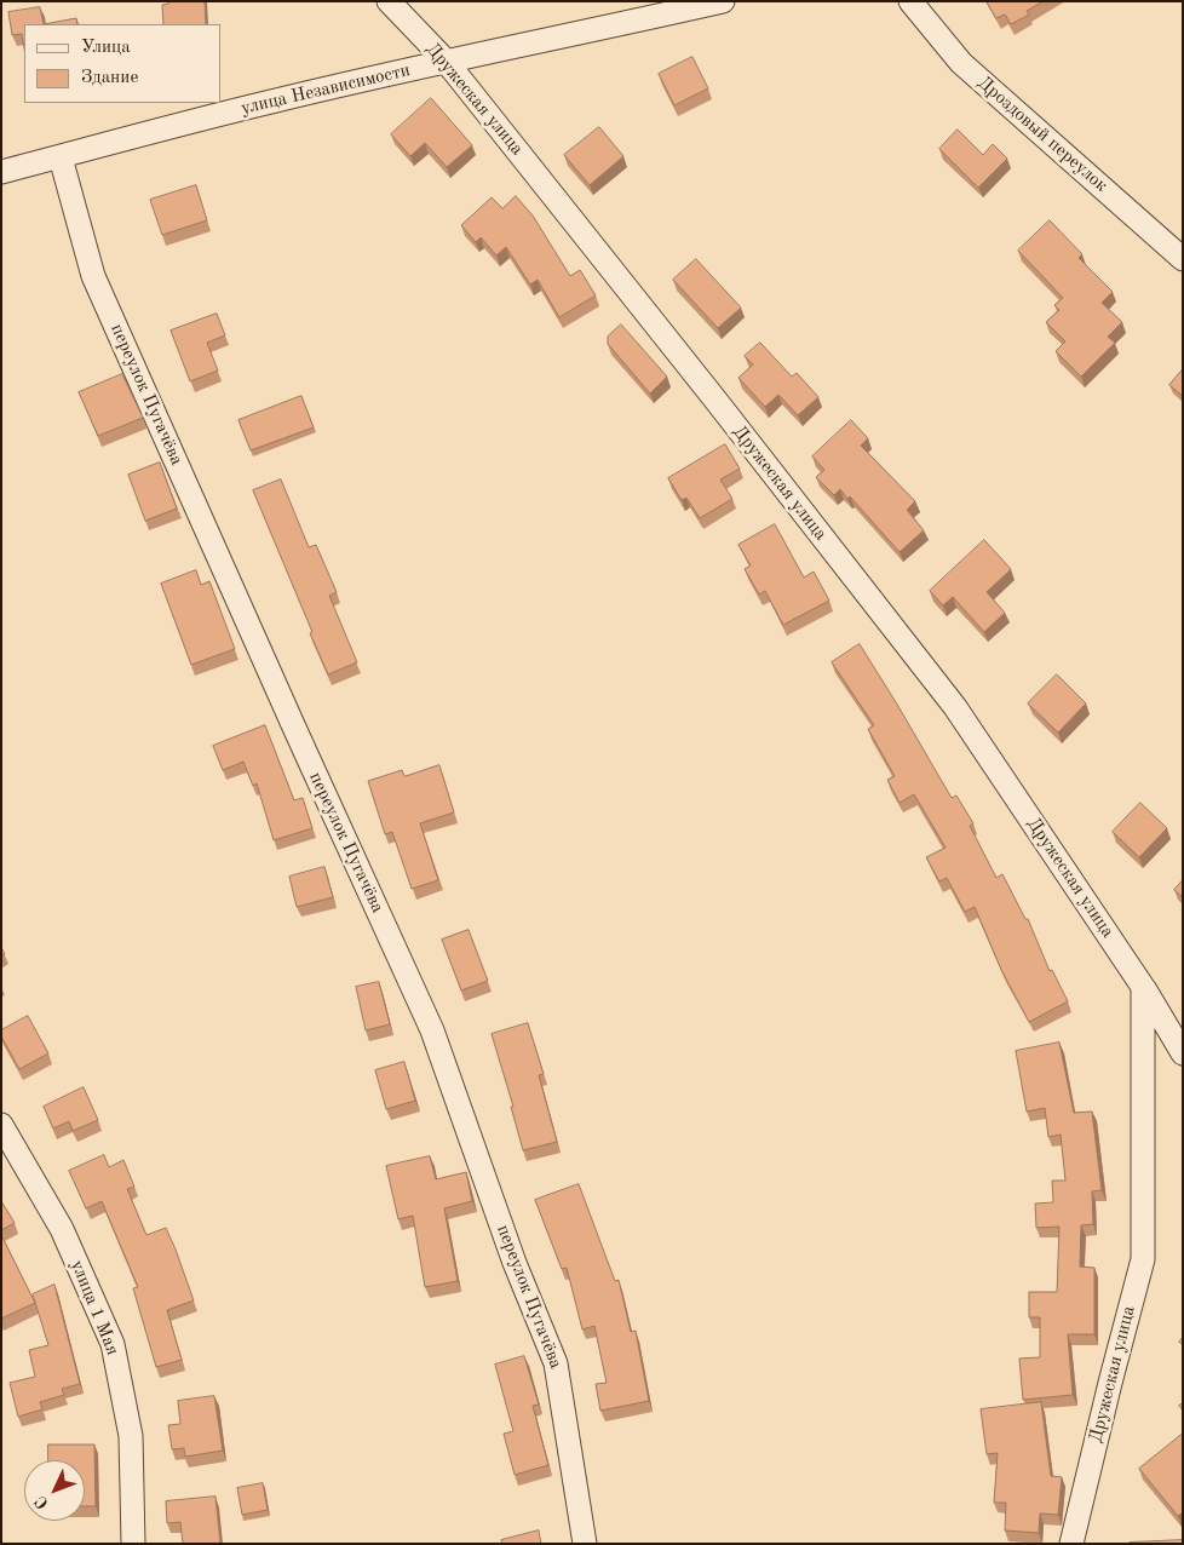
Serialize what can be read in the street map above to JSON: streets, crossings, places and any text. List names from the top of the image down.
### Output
{
  "streets": {
    "street": [
      "улица Независимости",
      "Дружеская улица",
      "Дроздовый переулок",
      "переулок Пугачёва",
      "улица 1 Мая"
    ]
  },
  "crossings": [
    ["улица Независимости", "Дружеская улица"],
    ["улица Независимости", "переулок Пугачёва"]
  ],
  "legend": ["Улица", "Здание"],
  "north": "bottom left"
}
